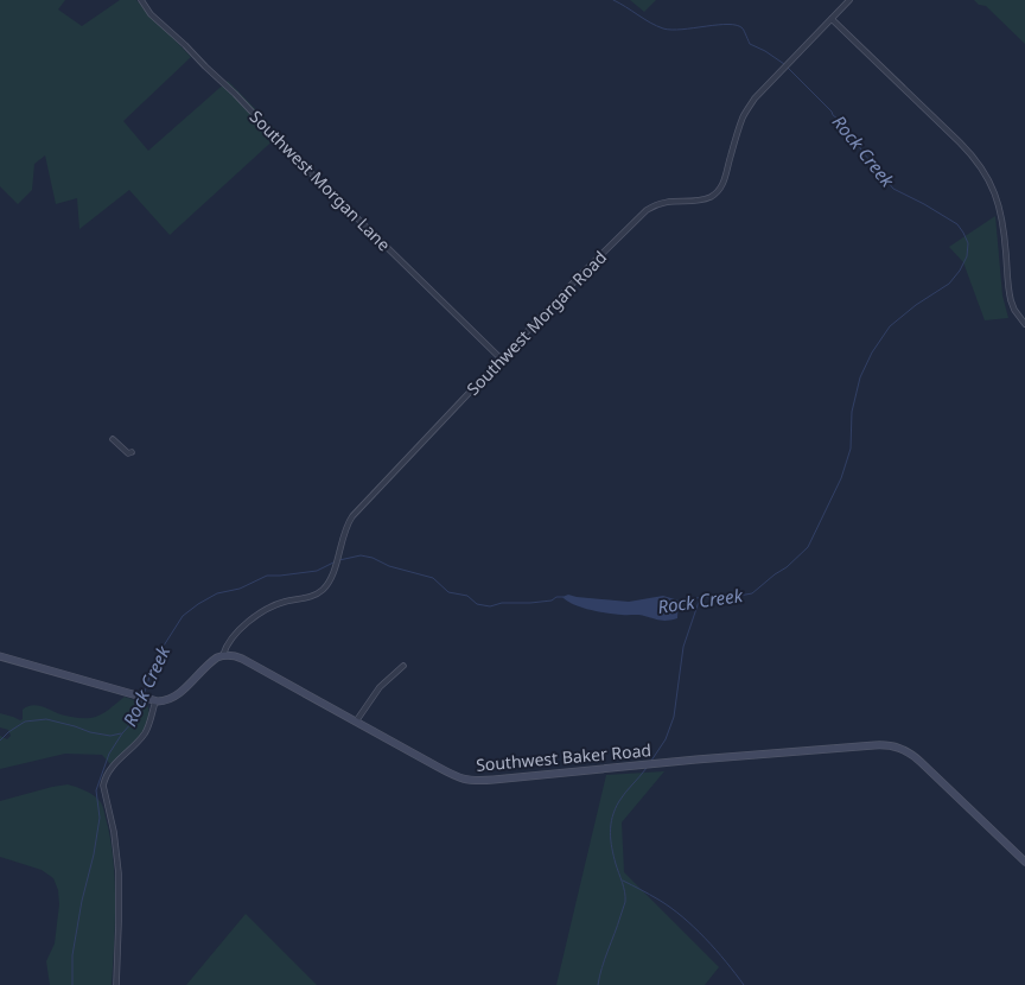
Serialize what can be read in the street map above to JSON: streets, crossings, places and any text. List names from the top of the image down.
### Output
{
  "streets": {
    "main road": ["Southwest Baker Road"],
    "street": ["Southwest Morgan Lane", "Southwest Morgan Road"]
  },
  "crossings": [
    ["Southwest Morgan Lane", "Southwest Morgan Road"],
    ["Southwest Morgan Road", "Southwest Baker Road"]
  ],
  "water": ["Rock Creek"]
}
